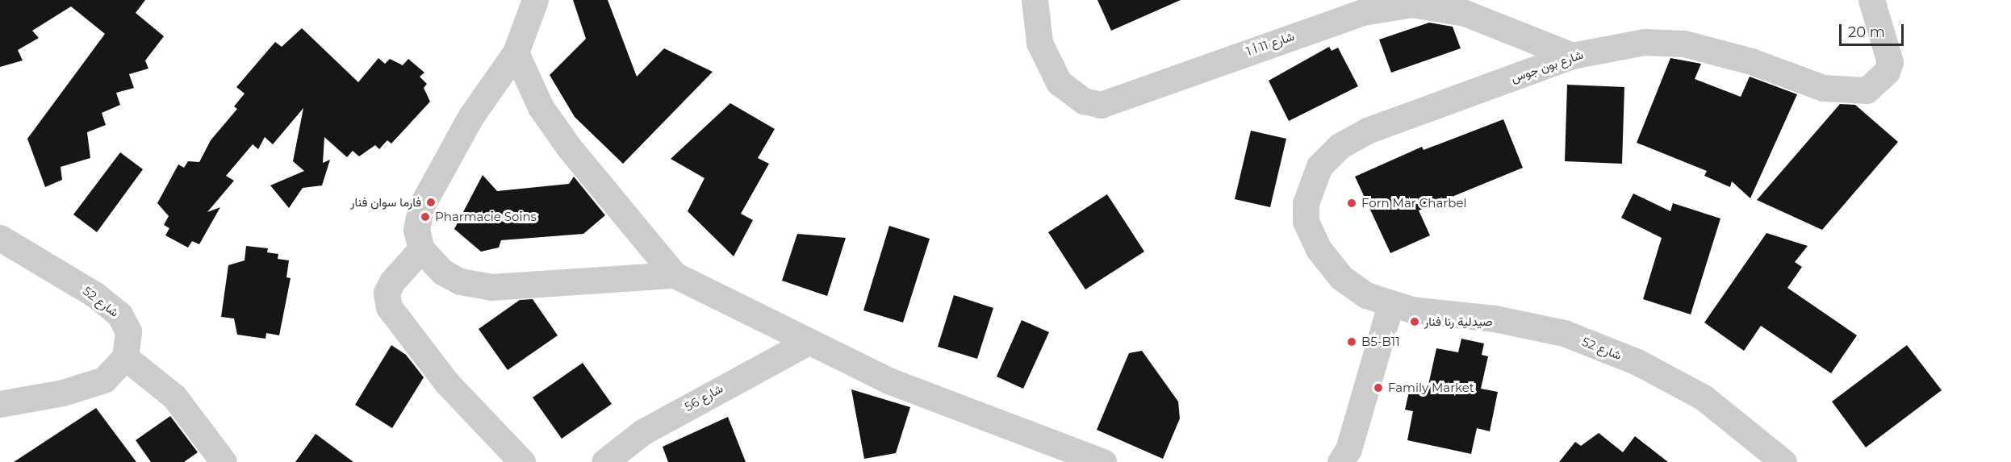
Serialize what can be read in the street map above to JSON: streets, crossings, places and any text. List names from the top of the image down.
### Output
{
  "streets": {
    "street": [
      "شارع 11 أ 1",
      "شارع بون جوس",
      "شارع 52",
      "شارع 56"
    ]
  },
  "crossings": [
    ["شارع 11 أ 1", "شارع بون جوس"],
    ["شارع بون جوس", "شارع 52"]
  ],
  "places": [
    "فارما سوان فنار",
    "Forn Mar Charbel",
    "Pharmacie Soins",
    "صيدلية رنا فنار",
    "B5-B11",
    "Family Market"
  ],
  "scale_bar": "20 m"
}
